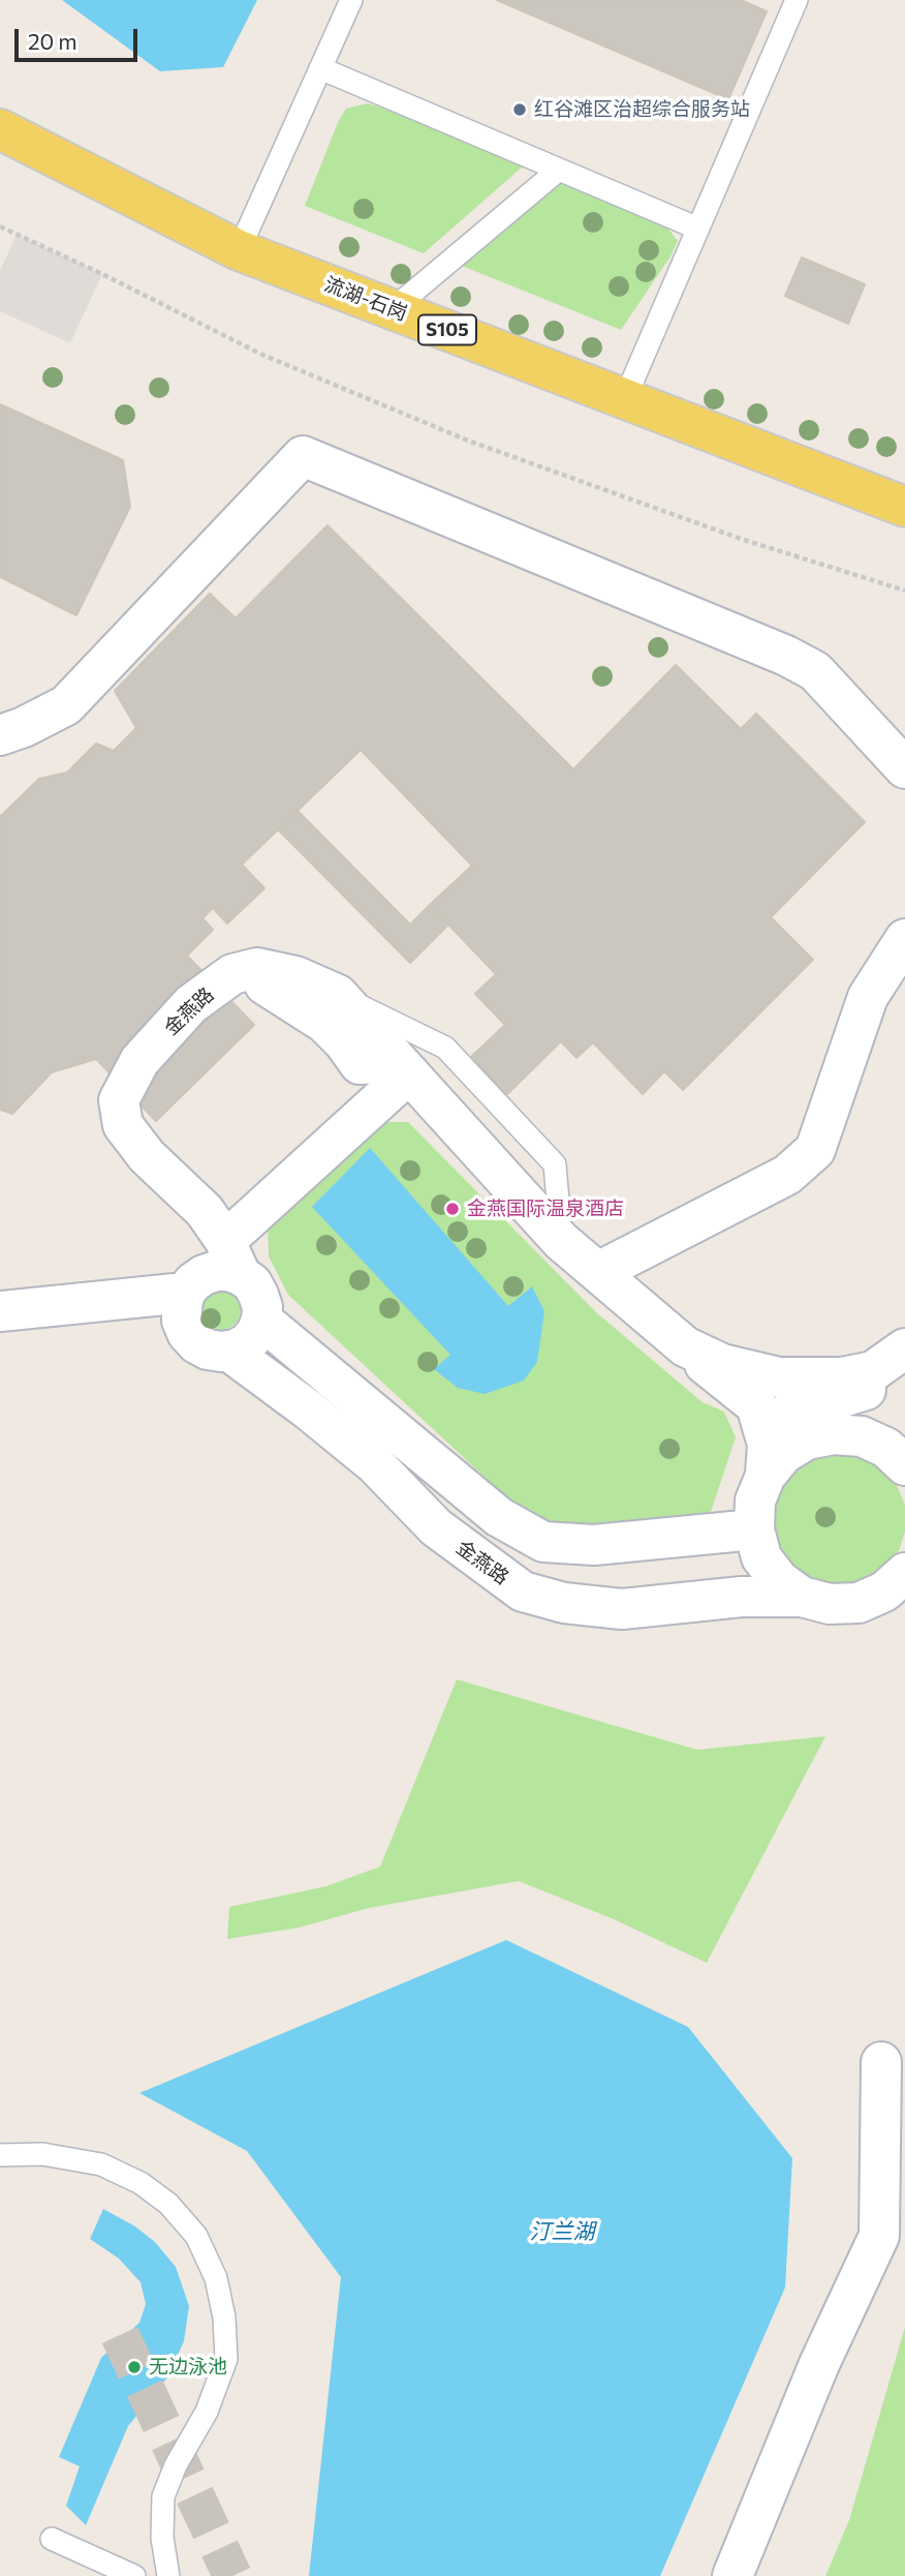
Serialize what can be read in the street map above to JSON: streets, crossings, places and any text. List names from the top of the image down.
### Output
{
  "streets": {
    "main road": ["流湖-石岗", "S105"],
    "street": ["金燕路"]
  },
  "water": ["汀兰湖"],
  "places": ["红谷滩区治超综合服务站", "金燕国际温泉酒店", "无边泳池"],
  "scale_bar": "20 m"
}
